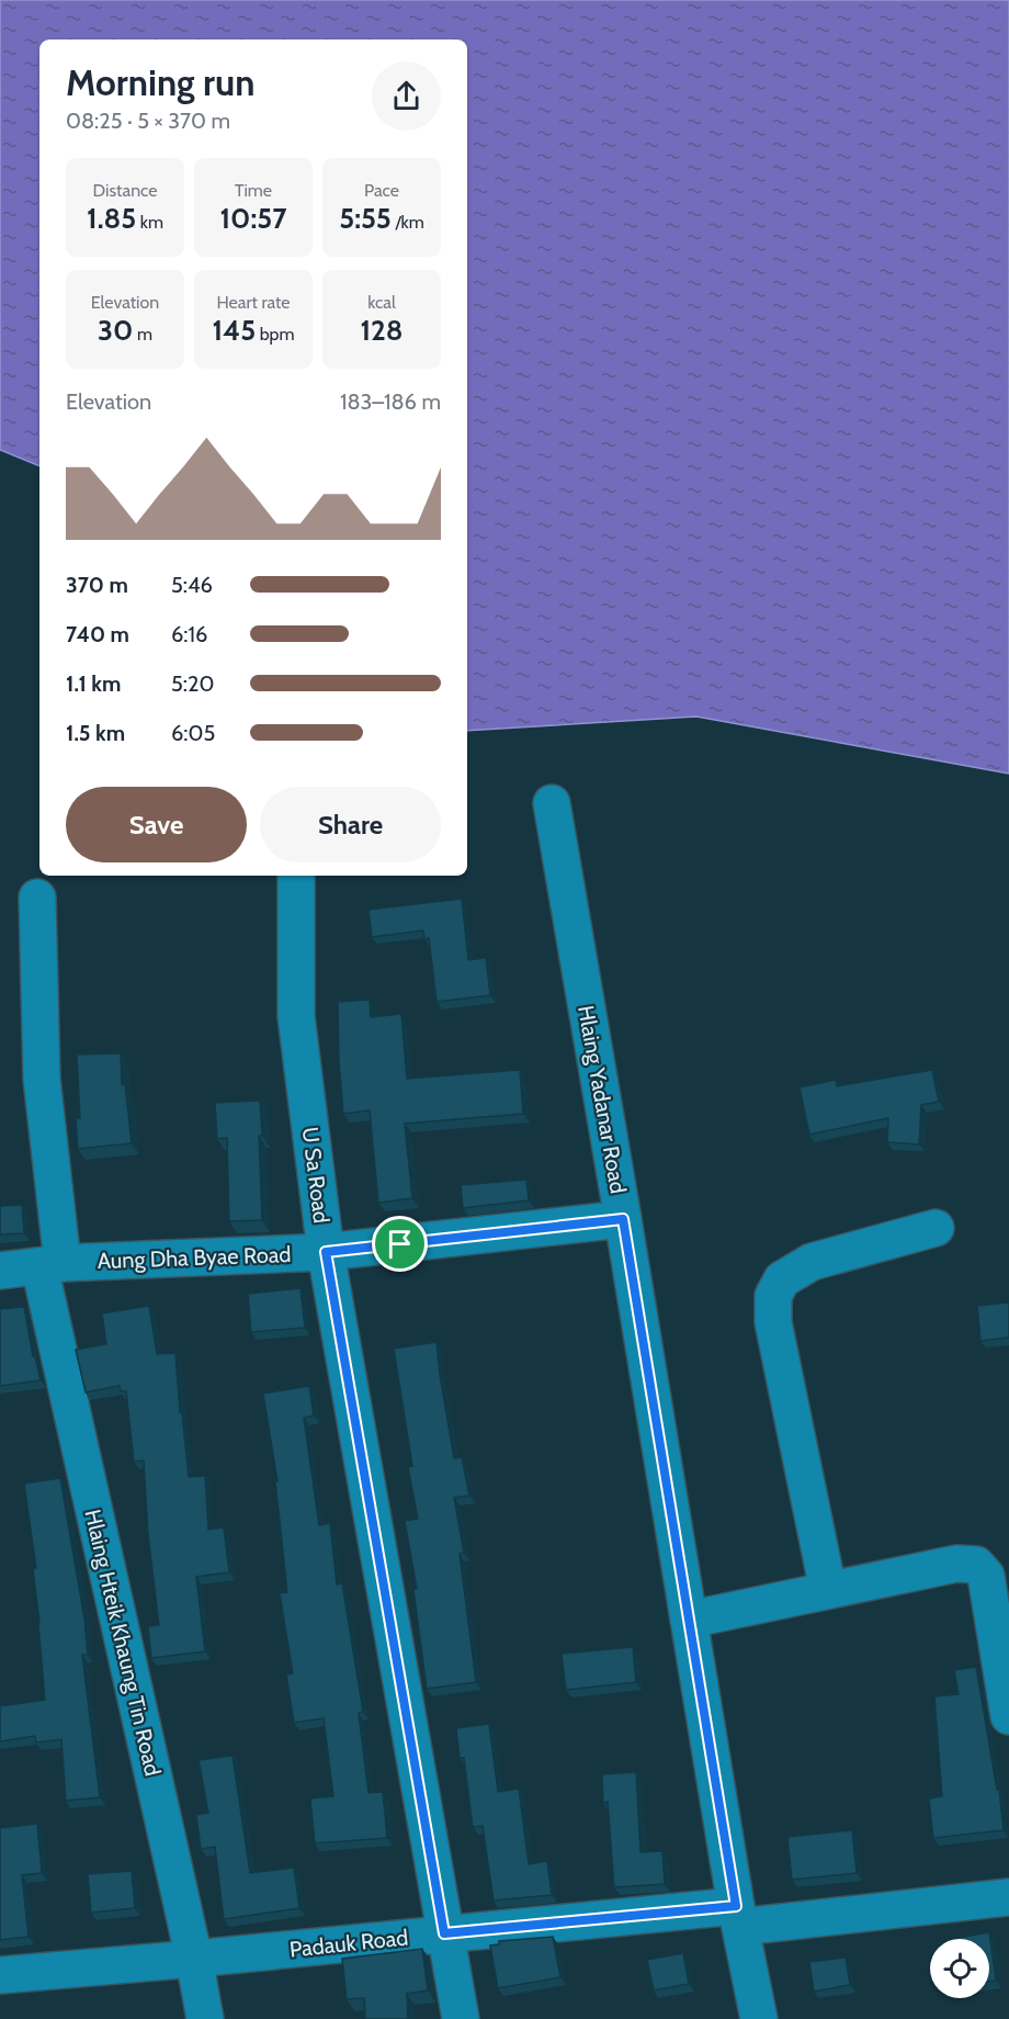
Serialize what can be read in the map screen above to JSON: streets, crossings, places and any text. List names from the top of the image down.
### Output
{
  "streets": {
    "street": [
      "Hlaing Yadanar Road",
      "U Sa Road",
      "Aung Dha Byae Road",
      "Hlaing Hteik Khaung Tin Road",
      "Padauk Road"
    ]
  },
  "crossings": [
    ["Hlaing Yadanar Road", "Aung Dha Byae Road"],
    ["Hlaing Yadanar Road", "Padauk Road"],
    ["U Sa Road", "Aung Dha Byae Road"],
    ["U Sa Road", "Padauk Road"],
    ["Aung Dha Byae Road", "Hlaing Hteik Khaung Tin Road"],
    ["Hlaing Hteik Khaung Tin Road", "Padauk Road"]
  ],
  "page": {
    "heading": ["Morning run", "08:25 · 5 × 370 m"],
    "stats": [
      ["Distance", "1.85 km"],
      ["Time", "10:57"],
      ["Pace", "5:55 /km"],
      ["Elevation", "30 m"],
      ["Heart rate", "145 bpm"],
      ["kcal", "128"]
    ],
    "chart": ["Elevation", "183–186 m"],
    "list": [
      {
        "name": "370 m",
        "note": "5:46"
      },
      {
        "name": "740 m",
        "note": "6:16"
      },
      {
        "name": "1.1 km",
        "note": "5:20"
      },
      {
        "name": "1.5 km",
        "note": "6:05"
      }
    ],
    "buttons": ["Save", "Share"]
  }
}
